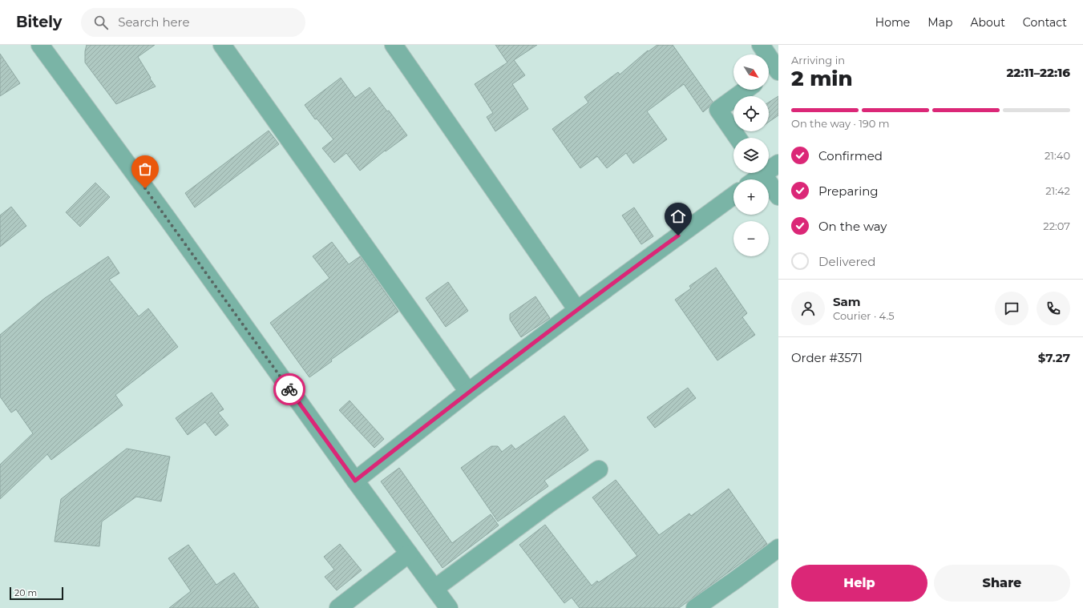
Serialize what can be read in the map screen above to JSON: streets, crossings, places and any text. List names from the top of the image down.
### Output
{
  "scale_bar": "20 m",
  "north": "bottom right",
  "page": {
    "header": "Bitely",
    "search": "Search here",
    "nav": [
      "Home",
      "Map",
      "About",
      "Contact"
    ],
    "heading": ["2 min", "Arriving in", "22:11–22:16"],
    "panel": [
      "Sam",
      "Courier · 4.5",
      "Order #3571",
      "$7.27"
    ],
    "map_buttons": ["+", "−"],
    "bar": "On the way · 190 m",
    "list": [
      ["Confirmed", "21:40"],
      ["Preparing", "21:42"],
      ["On the way", "22:07"],
      "Delivered"
    ],
    "buttons": ["Help", "Share"],
    "scale": "20 m"
  }
}
